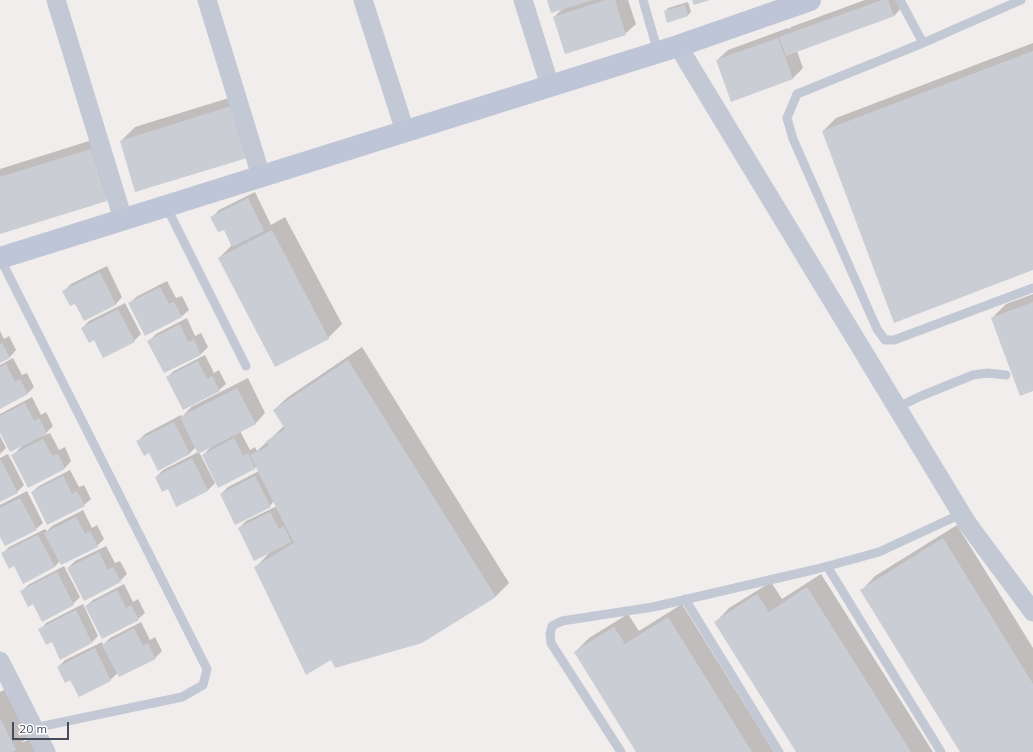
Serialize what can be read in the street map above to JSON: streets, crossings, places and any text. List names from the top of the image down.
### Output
{
  "scale_bar": "20 m"
}
